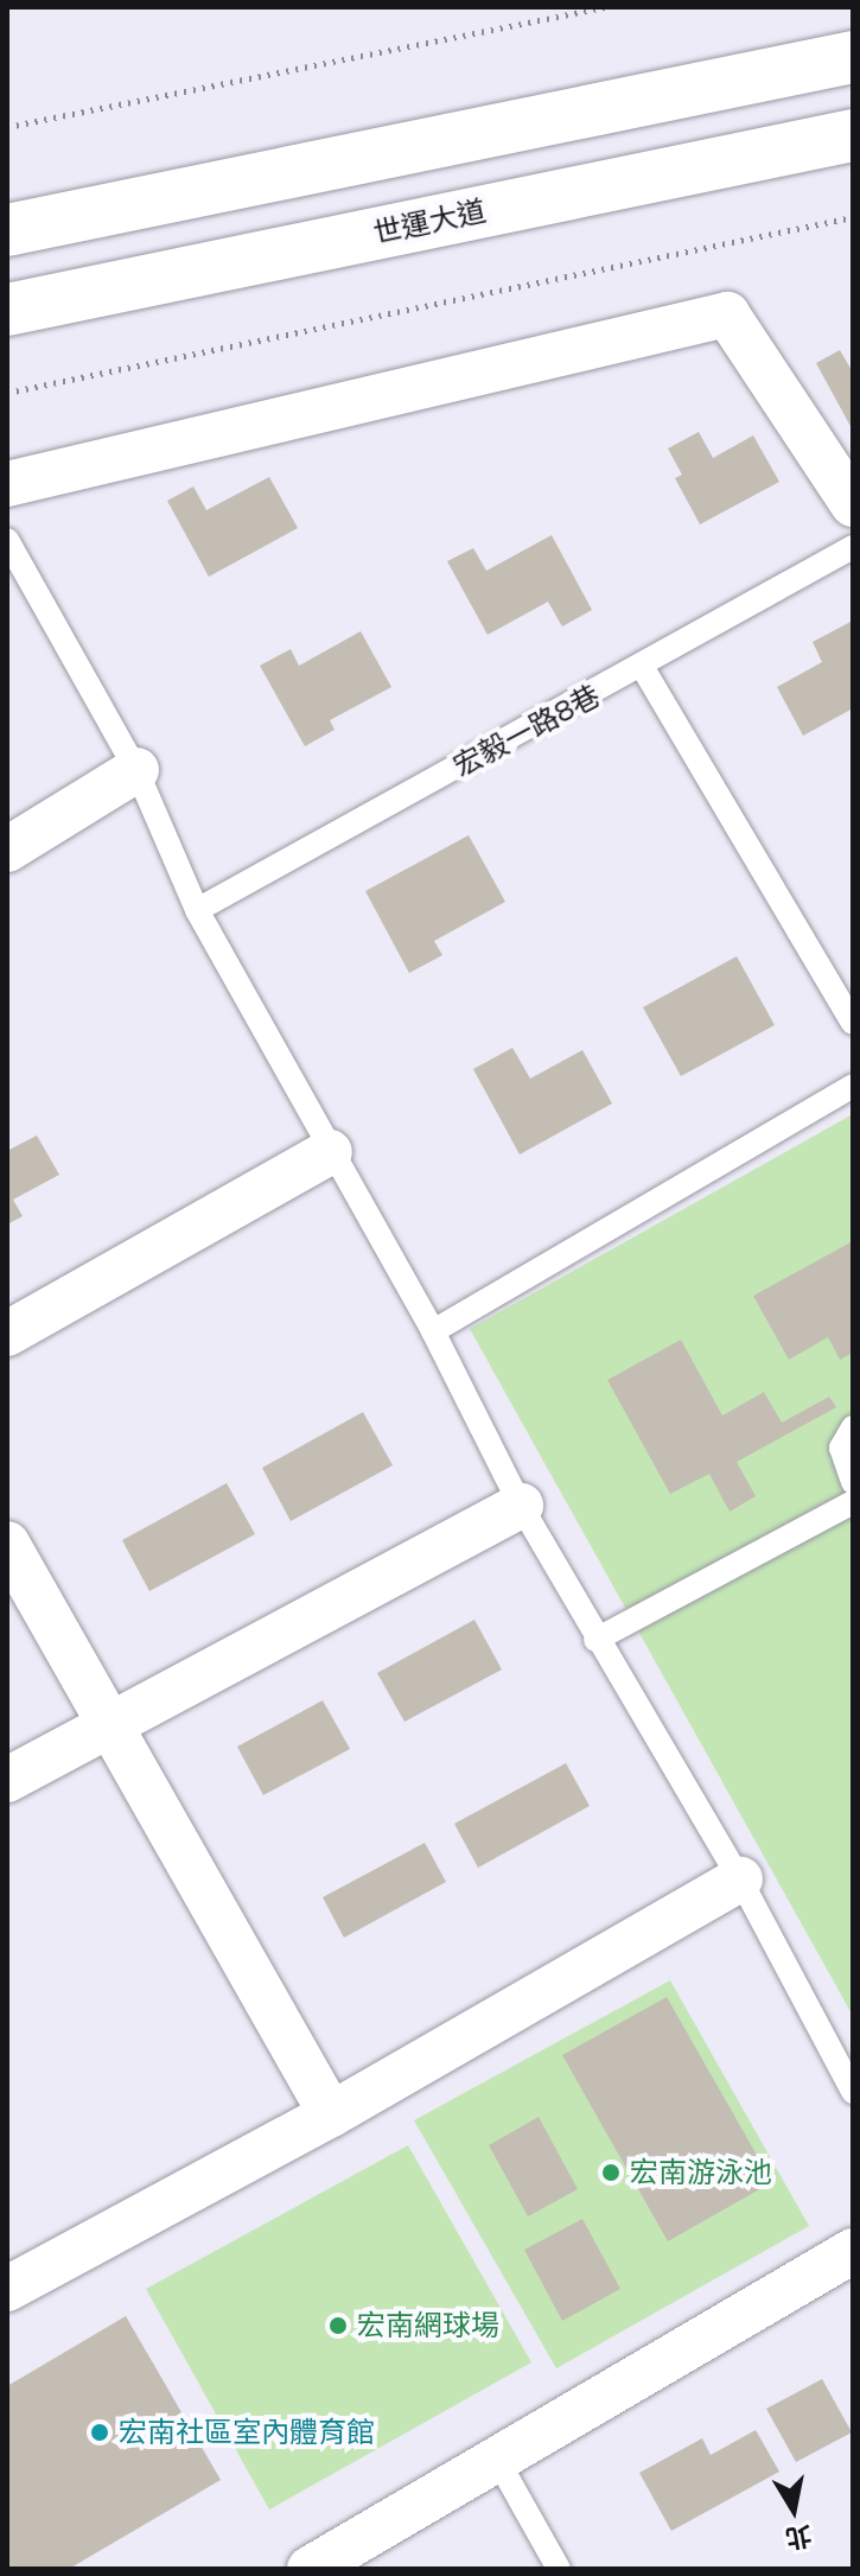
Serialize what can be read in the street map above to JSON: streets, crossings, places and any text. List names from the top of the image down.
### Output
{
  "streets": {
    "street": ["世運大道"],
    "lane": ["宏毅一路8巷"]
  },
  "places": ["宏南游泳池", "宏南網球場", "宏南社區室內體育館"],
  "north": "bottom"
}
